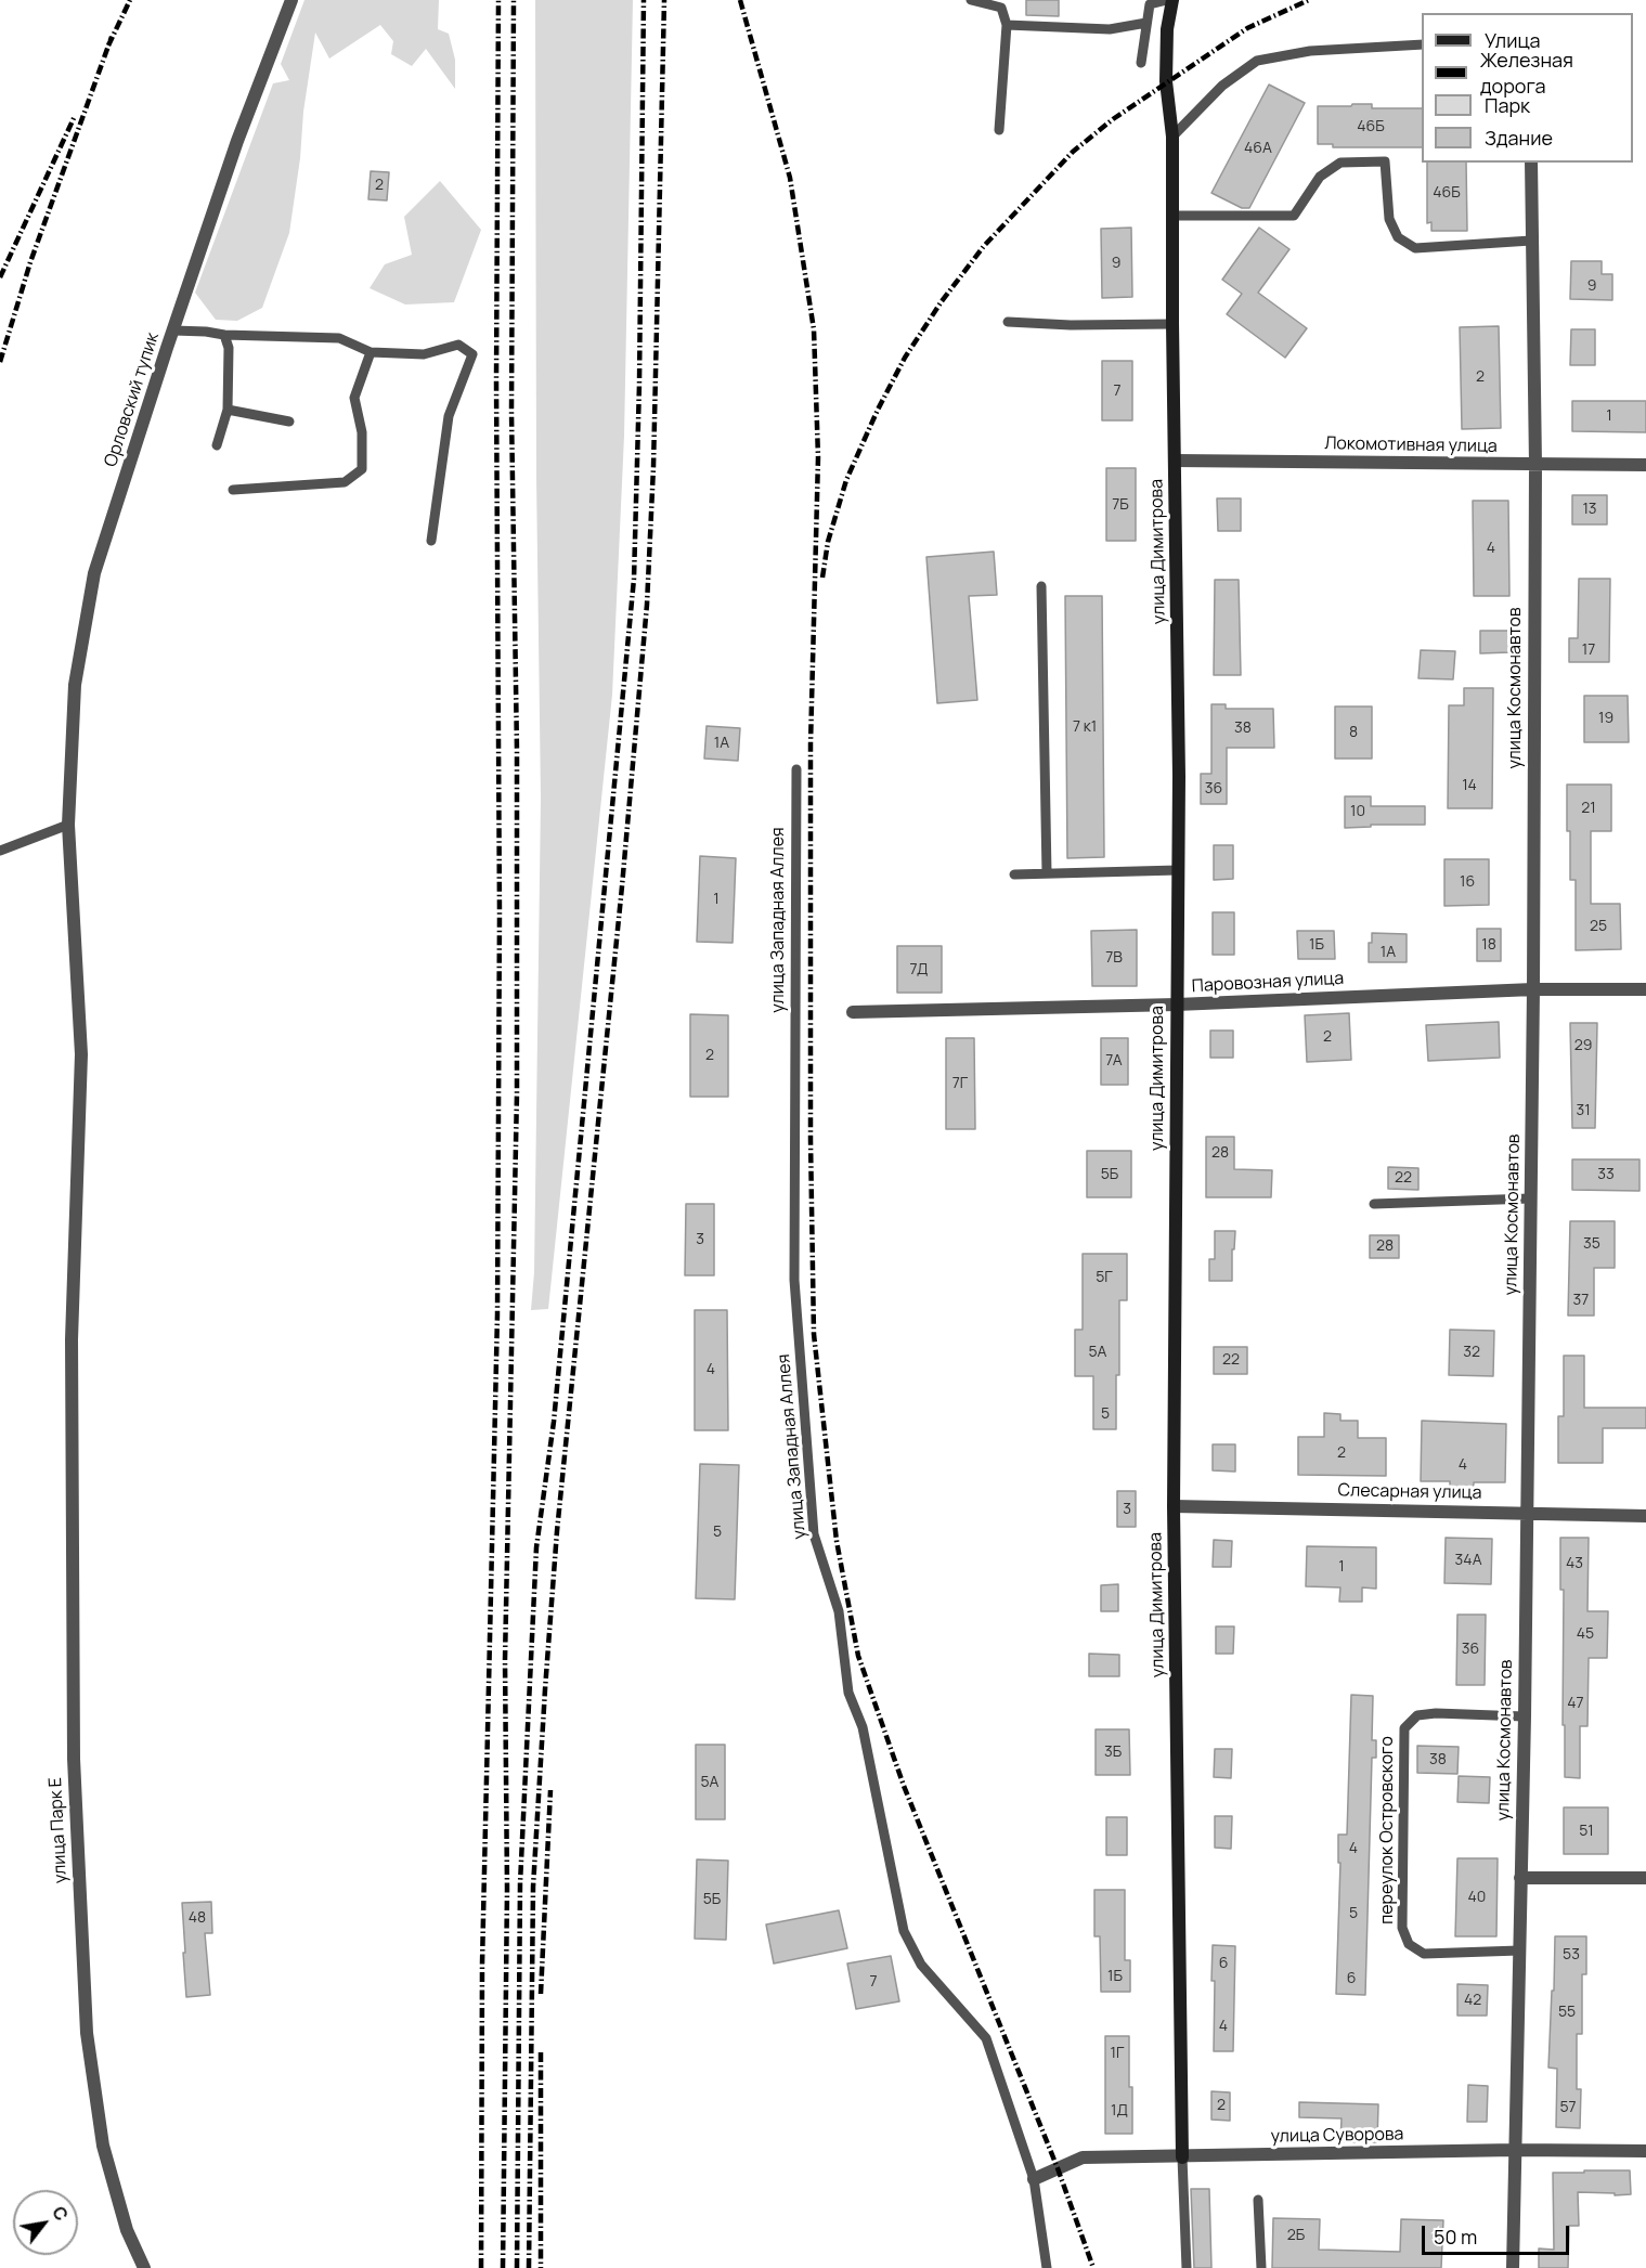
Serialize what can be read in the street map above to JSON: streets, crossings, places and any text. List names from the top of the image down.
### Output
{
  "streets": {
    "street": [
      "Орловский тупик",
      "Локомотивная улица",
      "улица Димитрова",
      "улица Космонавтов",
      "Паровозная улица",
      "Слесарная улица",
      "улица Парк Е",
      "улица Суворова"
    ],
    "lane": ["улица Западная Аллея", "переулок Островского"]
  },
  "crossings": [
    ["Орловский тупик", "улица Парк Е"],
    ["Локомотивная улица", "улица Димитрова"],
    ["Локомотивная улица", "улица Космонавтов"],
    ["улица Димитрова", "Паровозная улица"],
    ["улица Димитрова", "Слесарная улица"],
    ["улица Димитрова", "улица Суворова"],
    ["улица Космонавтов", "Паровозная улица"],
    ["улица Космонавтов", "Слесарная улица"],
    ["улица Космонавтов", "переулок Островского"],
    ["улица Космонавтов", "улица Суворова"],
    ["улица Западная Аллея", "улица Суворова"]
  ],
  "house_numbers": [
    "46Б",
    "46А",
    "2",
    "46Б",
    "9",
    "9",
    "2",
    "7",
    "1",
    "7Б",
    "13",
    "4",
    "17",
    "19",
    "7 к1",
    "38",
    "8",
    "1А",
    "14",
    "36",
    "21",
    "10",
    "16",
    "1",
    "25",
    "1Б",
    "18",
    "1А",
    "7В",
    "7Д",
    "2",
    "29",
    "2",
    "7А",
    "7Г",
    "31",
    "28",
    "5Б",
    "33",
    "22",
    "3",
    "35",
    "28",
    "5Г",
    "37",
    "5А",
    "32",
    "22",
    "4",
    "5",
    "2",
    "4",
    "3",
    "5",
    "34А",
    "43",
    "1",
    "45",
    "36",
    "47",
    "3Б",
    "38",
    "5А",
    "51",
    "4",
    "40",
    "5Б",
    "5",
    "48",
    "53",
    "6",
    "1Б",
    "6",
    "7",
    "42",
    "55",
    "4",
    "1Г",
    "2",
    "57",
    "1Д",
    "2Б"
  ],
  "legend": [
    "Улица",
    "Железная дорога",
    "Парк",
    "Здание"
  ],
  "scale_bar": "50 m",
  "north": "top right"
}
